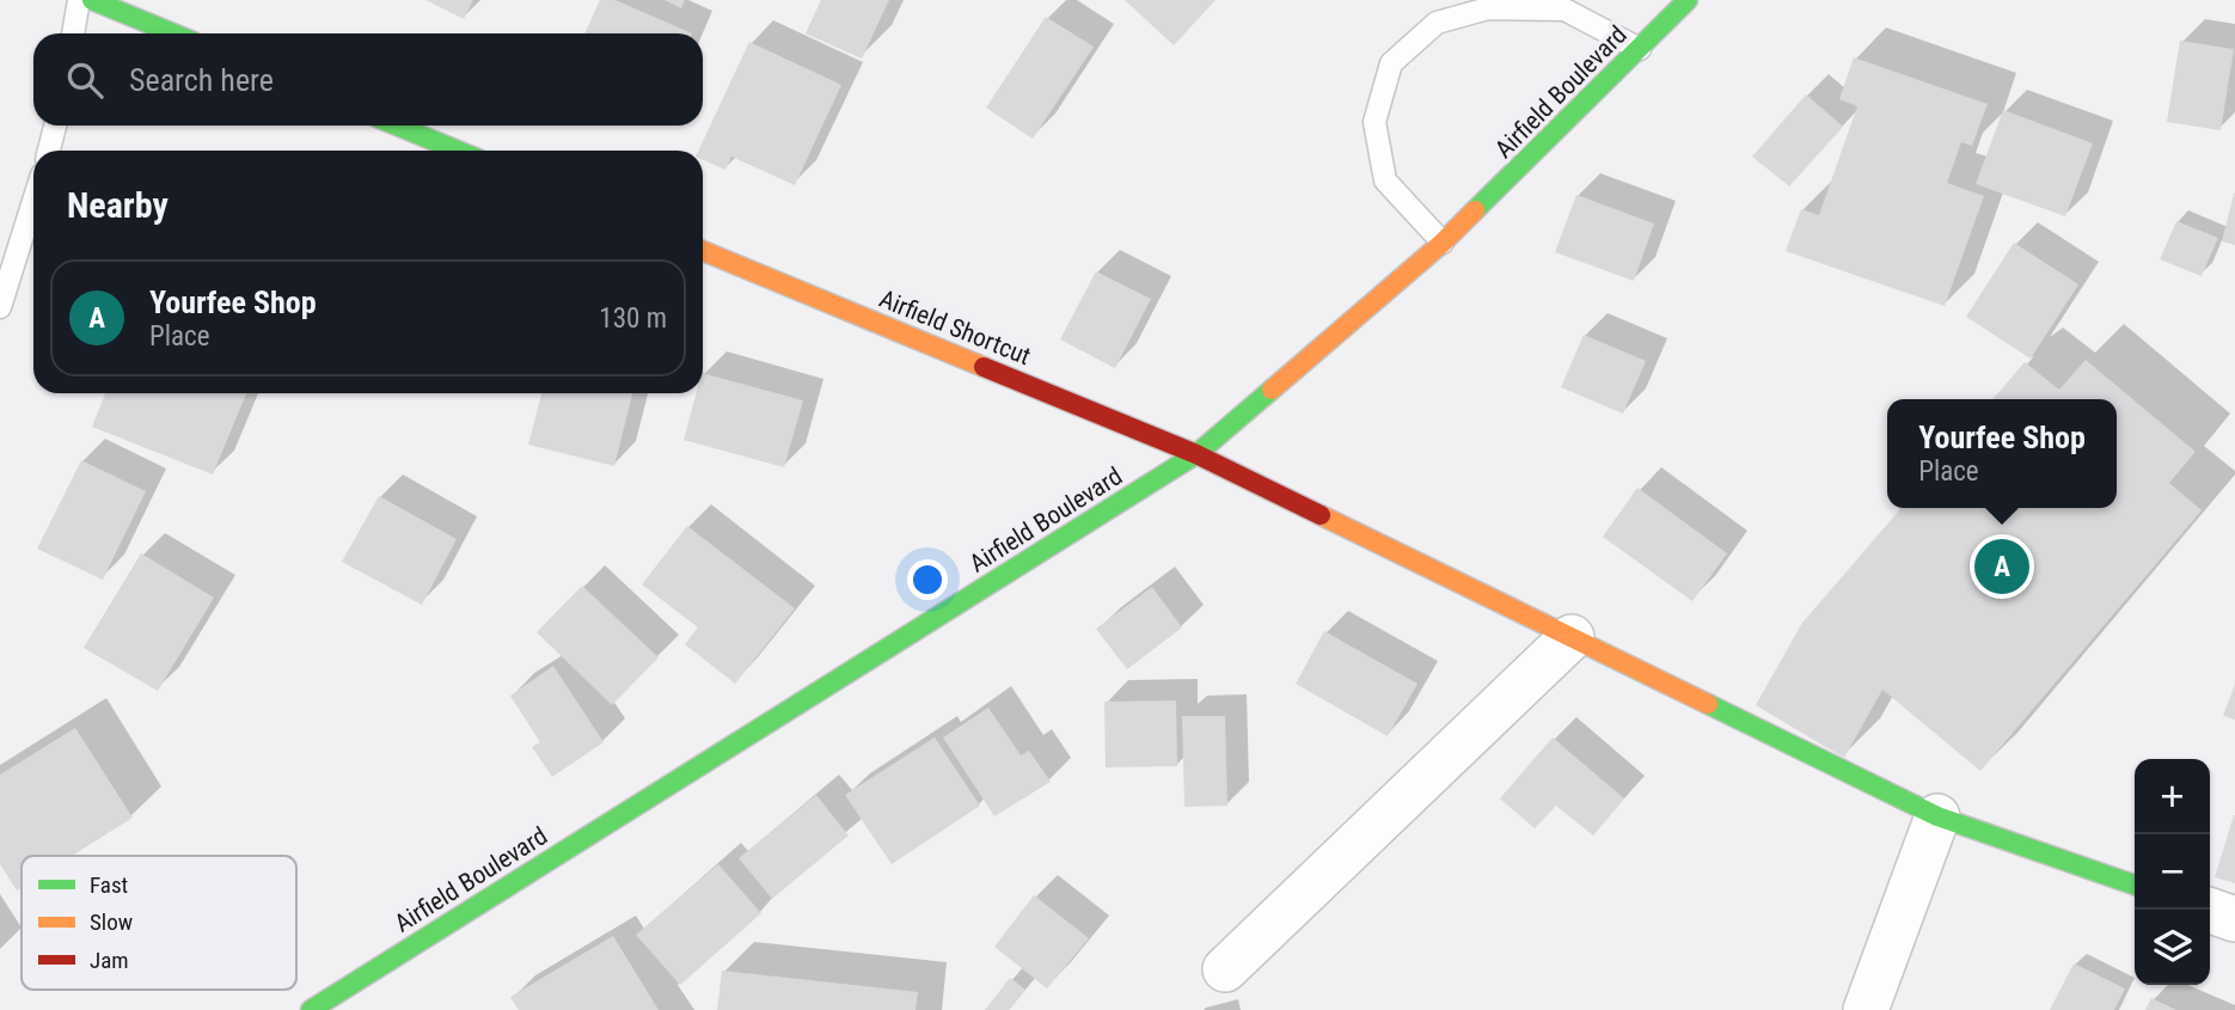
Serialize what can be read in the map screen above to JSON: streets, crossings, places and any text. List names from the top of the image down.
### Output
{
  "streets": {
    "street": ["Airfield Boulevard", "Airfield Shortcut"]
  },
  "crossings": [
    ["Airfield Boulevard", "Airfield Shortcut"]
  ],
  "legend": ["Fast", "Slow", "Jam"],
  "page": {
    "search": "Search here",
    "heading": "Nearby",
    "list": [
      {
        "mark": "A",
        "name": "Yourfee Shop",
        "note": "Place",
        "value": "130 m"
      }
    ],
    "popup": ["Yourfee Shop", "Place"],
    "pins": "A",
    "map_buttons": ["+", "−"]
  }
}
